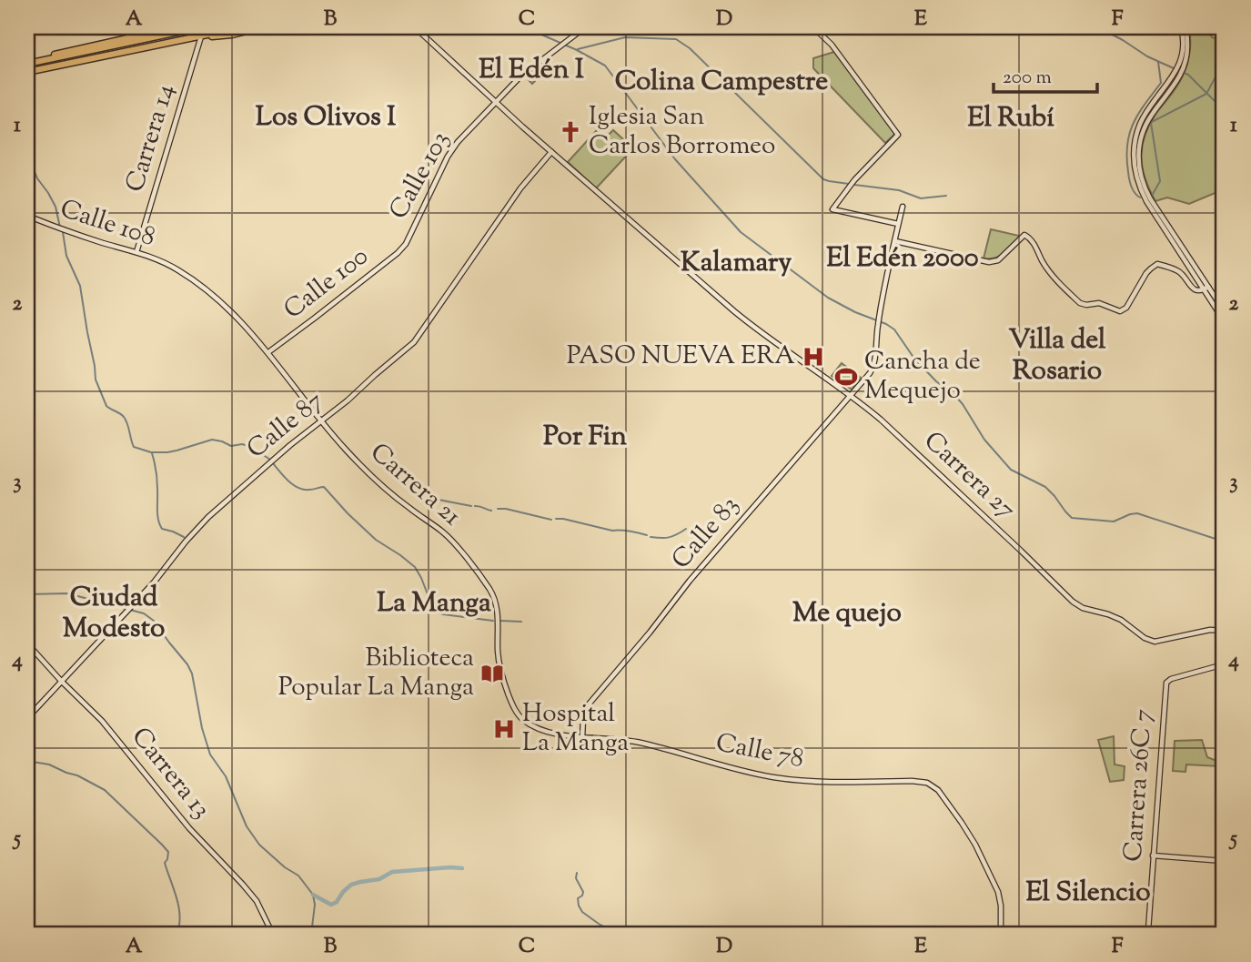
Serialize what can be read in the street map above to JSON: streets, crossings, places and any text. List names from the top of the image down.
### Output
{
  "streets": {
    "street": [
      "Carrera 14",
      "Calle 103",
      "Calle 108",
      "Calle 100",
      "Calle 87",
      "Carrera 27",
      "Carrera 21",
      "Calle 83",
      "Calle 78",
      "Carrera 13",
      "Carrera 26C 7"
    ]
  },
  "crossings": [
    ["Carrera 14", "Calle 108"],
    ["Calle 103", "Calle 100"],
    ["Calle 103", "Carrera 27"],
    ["Calle 108", "Carrera 21"],
    ["Calle 100", "Carrera 21"],
    ["Calle 87", "Carrera 27"],
    ["Calle 87", "Carrera 21"],
    ["Calle 87", "Carrera 13"],
    ["Carrera 27", "Calle 83"],
    ["Carrera 21", "Calle 83"],
    ["Carrera 21", "Calle 78"],
    ["Calle 83", "Calle 78"]
  ],
  "districts": [
    "El Edén I",
    "Colina Campestre",
    "Los Olivos I",
    "El Rubí",
    "El Edén 2000",
    "Kalamary",
    "Villa del Rosario",
    "Por Fin",
    "Ciudad Modesto",
    "La Manga",
    "Me quejo",
    "El Silencio"
  ],
  "places": {
    "church": ["Iglesia San Carlos Borromeo"],
    "hospital": ["PASO NUEVA ERA", "Hospital La Manga"],
    "sports": ["Cancha de Mequejo"],
    "library": ["Biblioteca Popular La Manga"]
  },
  "scale_bar": "200 m",
  "grid": {
    "columns": [
      "A",
      "B",
      "C",
      "D",
      "E",
      "F"
    ],
    "rows": [
      "1",
      "2",
      "3",
      "4",
      "5"
    ]
  }
}
